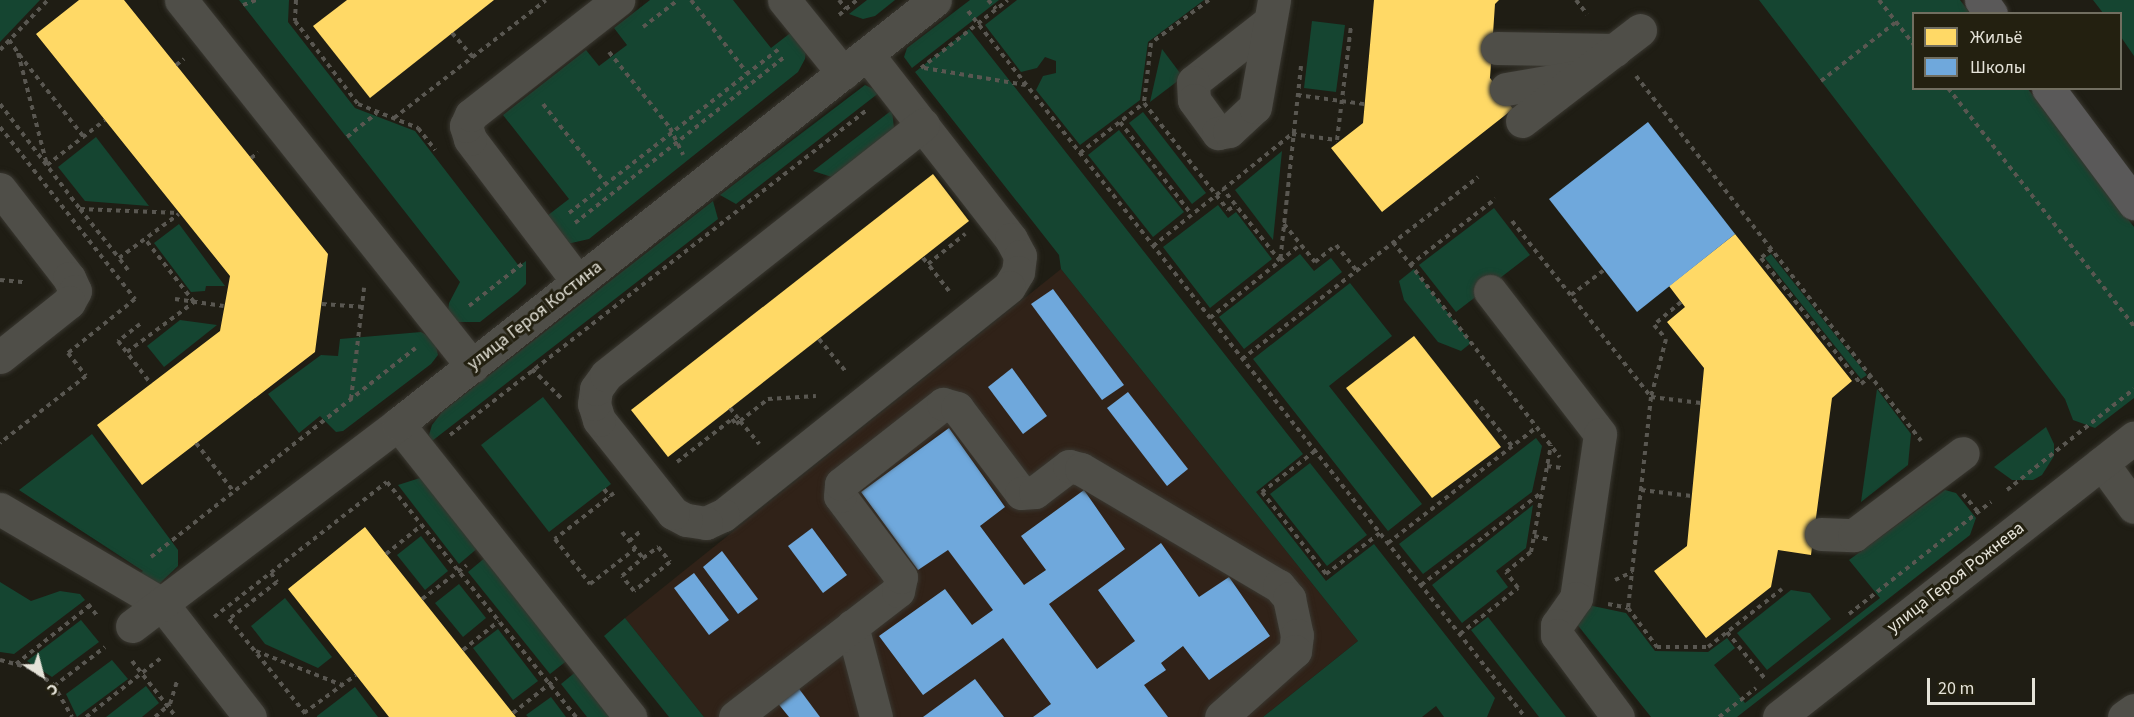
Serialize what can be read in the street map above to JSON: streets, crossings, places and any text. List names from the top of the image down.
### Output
{
  "streets": {
    "street": ["улица Героя Костина", "улица Героя Рожнева"]
  },
  "legend": ["Жильё", "Школы"],
  "scale_bar": "20 m",
  "north": "bottom right"
}
